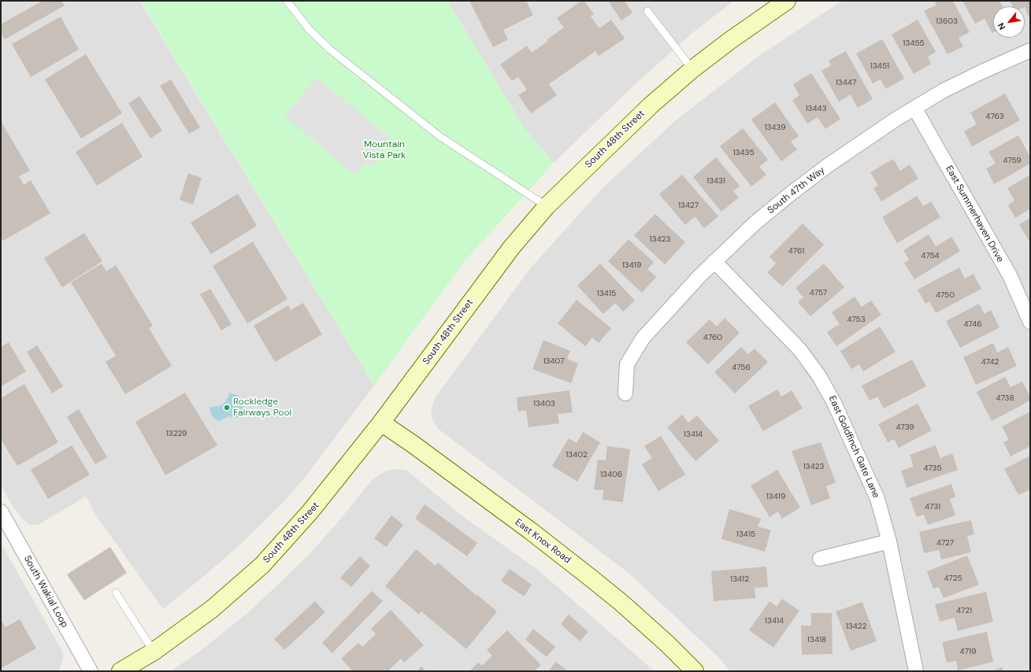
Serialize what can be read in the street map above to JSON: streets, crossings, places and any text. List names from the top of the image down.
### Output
{
  "streets": {
    "main road": ["South 48th Street", "East Knox Road"],
    "street": [
      "South 47th Way",
      "East Summerhaven Drive",
      "East Goldfinch Gate Lane",
      "South Wakial Loop"
    ]
  },
  "crossings": [
    ["South 48th Street", "East Knox Road"],
    ["South 47th Way", "East Summerhaven Drive"],
    ["South 47th Way", "East Goldfinch Gate Lane"]
  ],
  "parks": ["Mountain Vista Park"],
  "places": ["Rockledge Fairways Pool"],
  "house_numbers": [
    "13603",
    "13455",
    "13451",
    "13447",
    "13443",
    "4763",
    "13439",
    "13435",
    "4759",
    "13431",
    "13427",
    "13423",
    "4761",
    "4754",
    "13419",
    "4757",
    "13415",
    "4750",
    "4753",
    "4746",
    "4760",
    "13407",
    "4742",
    "4756",
    "4738",
    "13403",
    "4739",
    "13229",
    "13414",
    "13402",
    "13423",
    "4735",
    "13406",
    "13419",
    "4731",
    "13415",
    "4727",
    "4725",
    "13412",
    "4721",
    "13414",
    "13422",
    "13418",
    "4719"
  ],
  "north": "bottom left"
}
